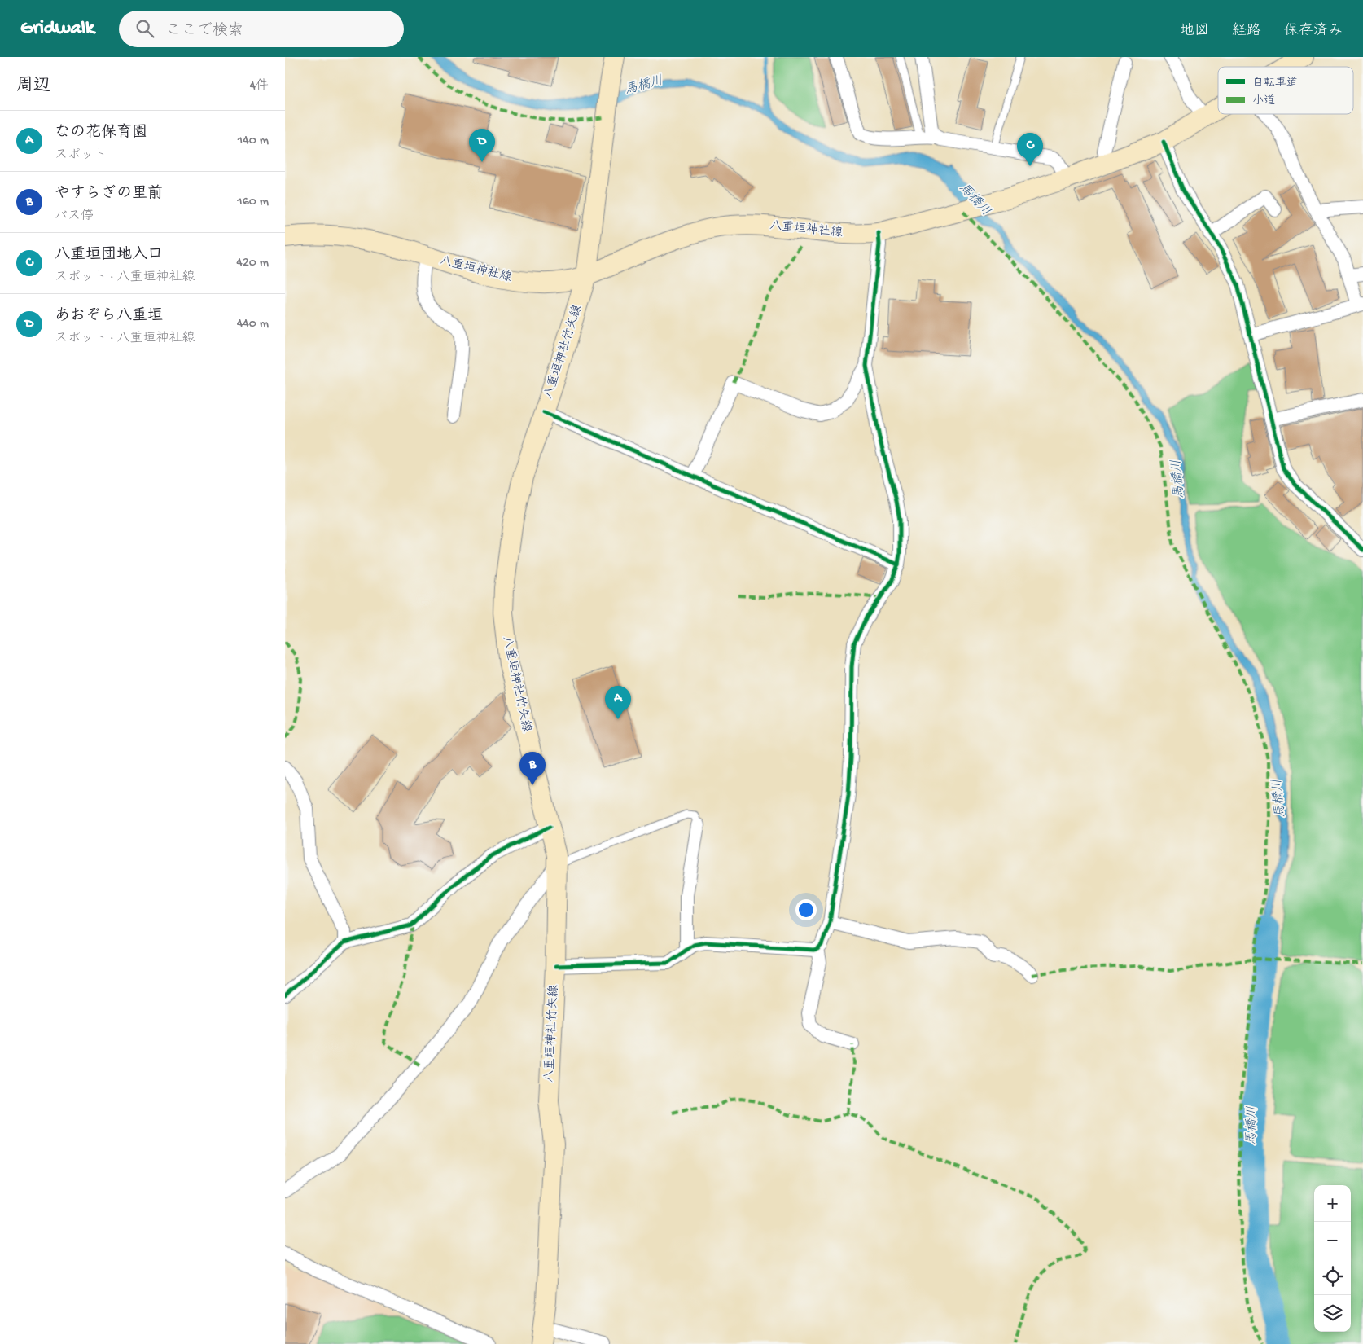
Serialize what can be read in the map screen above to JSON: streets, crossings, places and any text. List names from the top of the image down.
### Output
{
  "streets": {
    "main road": ["八重垣神社線", "八重垣神社竹矢線"]
  },
  "crossings": [
    ["八重垣神社線", "八重垣神社竹矢線"]
  ],
  "water": ["馬橋川"],
  "legend": ["自転車道", "小道"],
  "page": {
    "header": "Gridwalk",
    "search": "ここで検索",
    "nav": ["地図", "経路", "保存済み"],
    "heading": ["周辺", "4件"],
    "list": [
      {
        "mark": "A",
        "name": "なの花保育園",
        "note": "スポット",
        "value": "140 m"
      },
      {
        "mark": "B",
        "name": "やすらぎの里前",
        "note": "バス停",
        "value": "160 m"
      },
      {
        "mark": "C",
        "name": "八重垣団地入口",
        "note": "スポット · 八重垣神社線",
        "value": "420 m"
      },
      {
        "mark": "D",
        "name": "あおぞら八重垣",
        "note": "スポット · 八重垣神社線",
        "value": "440 m"
      }
    ],
    "pins": [
      "D",
      "C",
      "A",
      "B"
    ],
    "map_buttons": ["+", "−"]
  }
}
